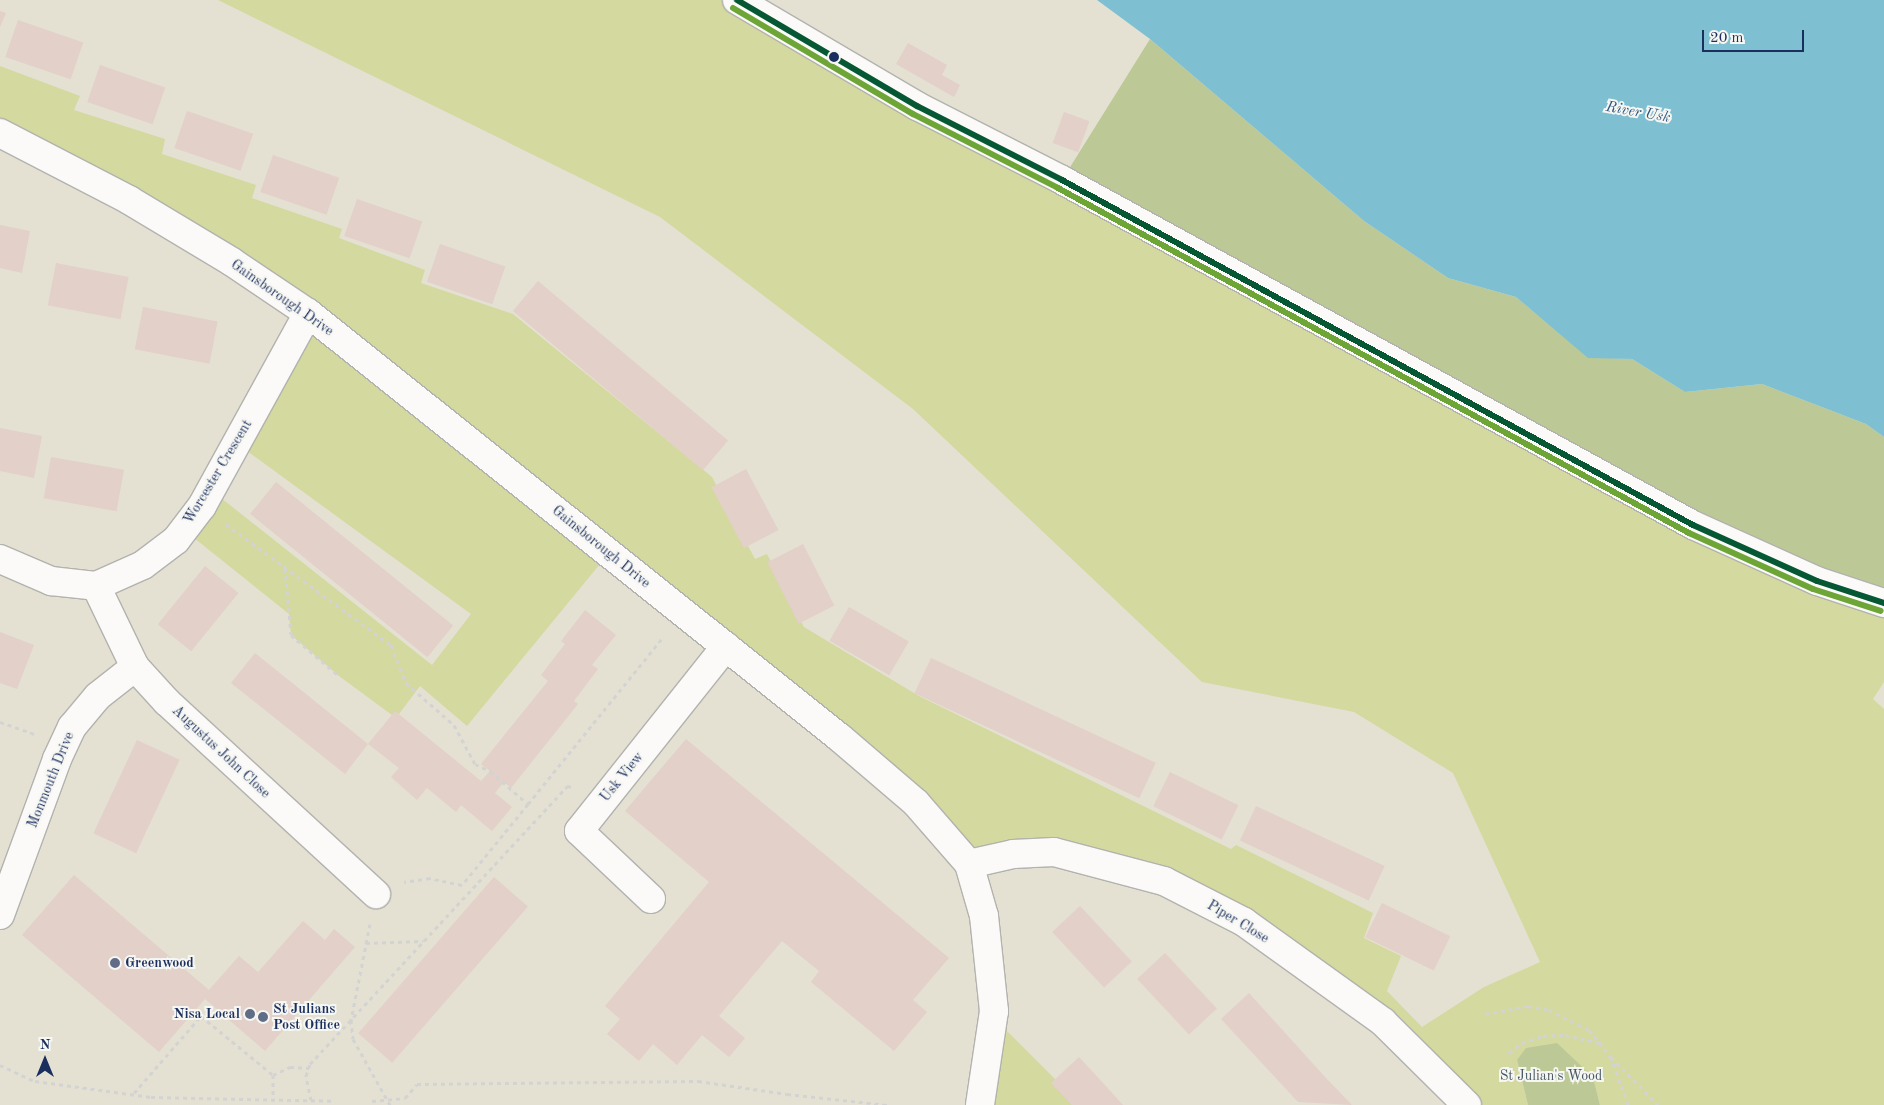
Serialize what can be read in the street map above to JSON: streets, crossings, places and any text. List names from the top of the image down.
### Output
{
  "streets": {
    "street": [
      "Gainsborough Drive",
      "Worcester Crescent",
      "Augustus John Close",
      "Usk View",
      "Monmouth Drive",
      "Piper Close"
    ]
  },
  "crossings": [
    ["Gainsborough Drive", "Worcester Crescent"],
    ["Gainsborough Drive", "Usk View"],
    ["Gainsborough Drive", "Piper Close"],
    ["Worcester Crescent", "Augustus John Close"],
    ["Augustus John Close", "Monmouth Drive"]
  ],
  "water": ["River Usk"],
  "parks": ["St Julian's Wood"],
  "places": ["Greenwood", "Nisa Local", "St Julians Post Office"],
  "scale_bar": "20 m",
  "north": "top"
}
